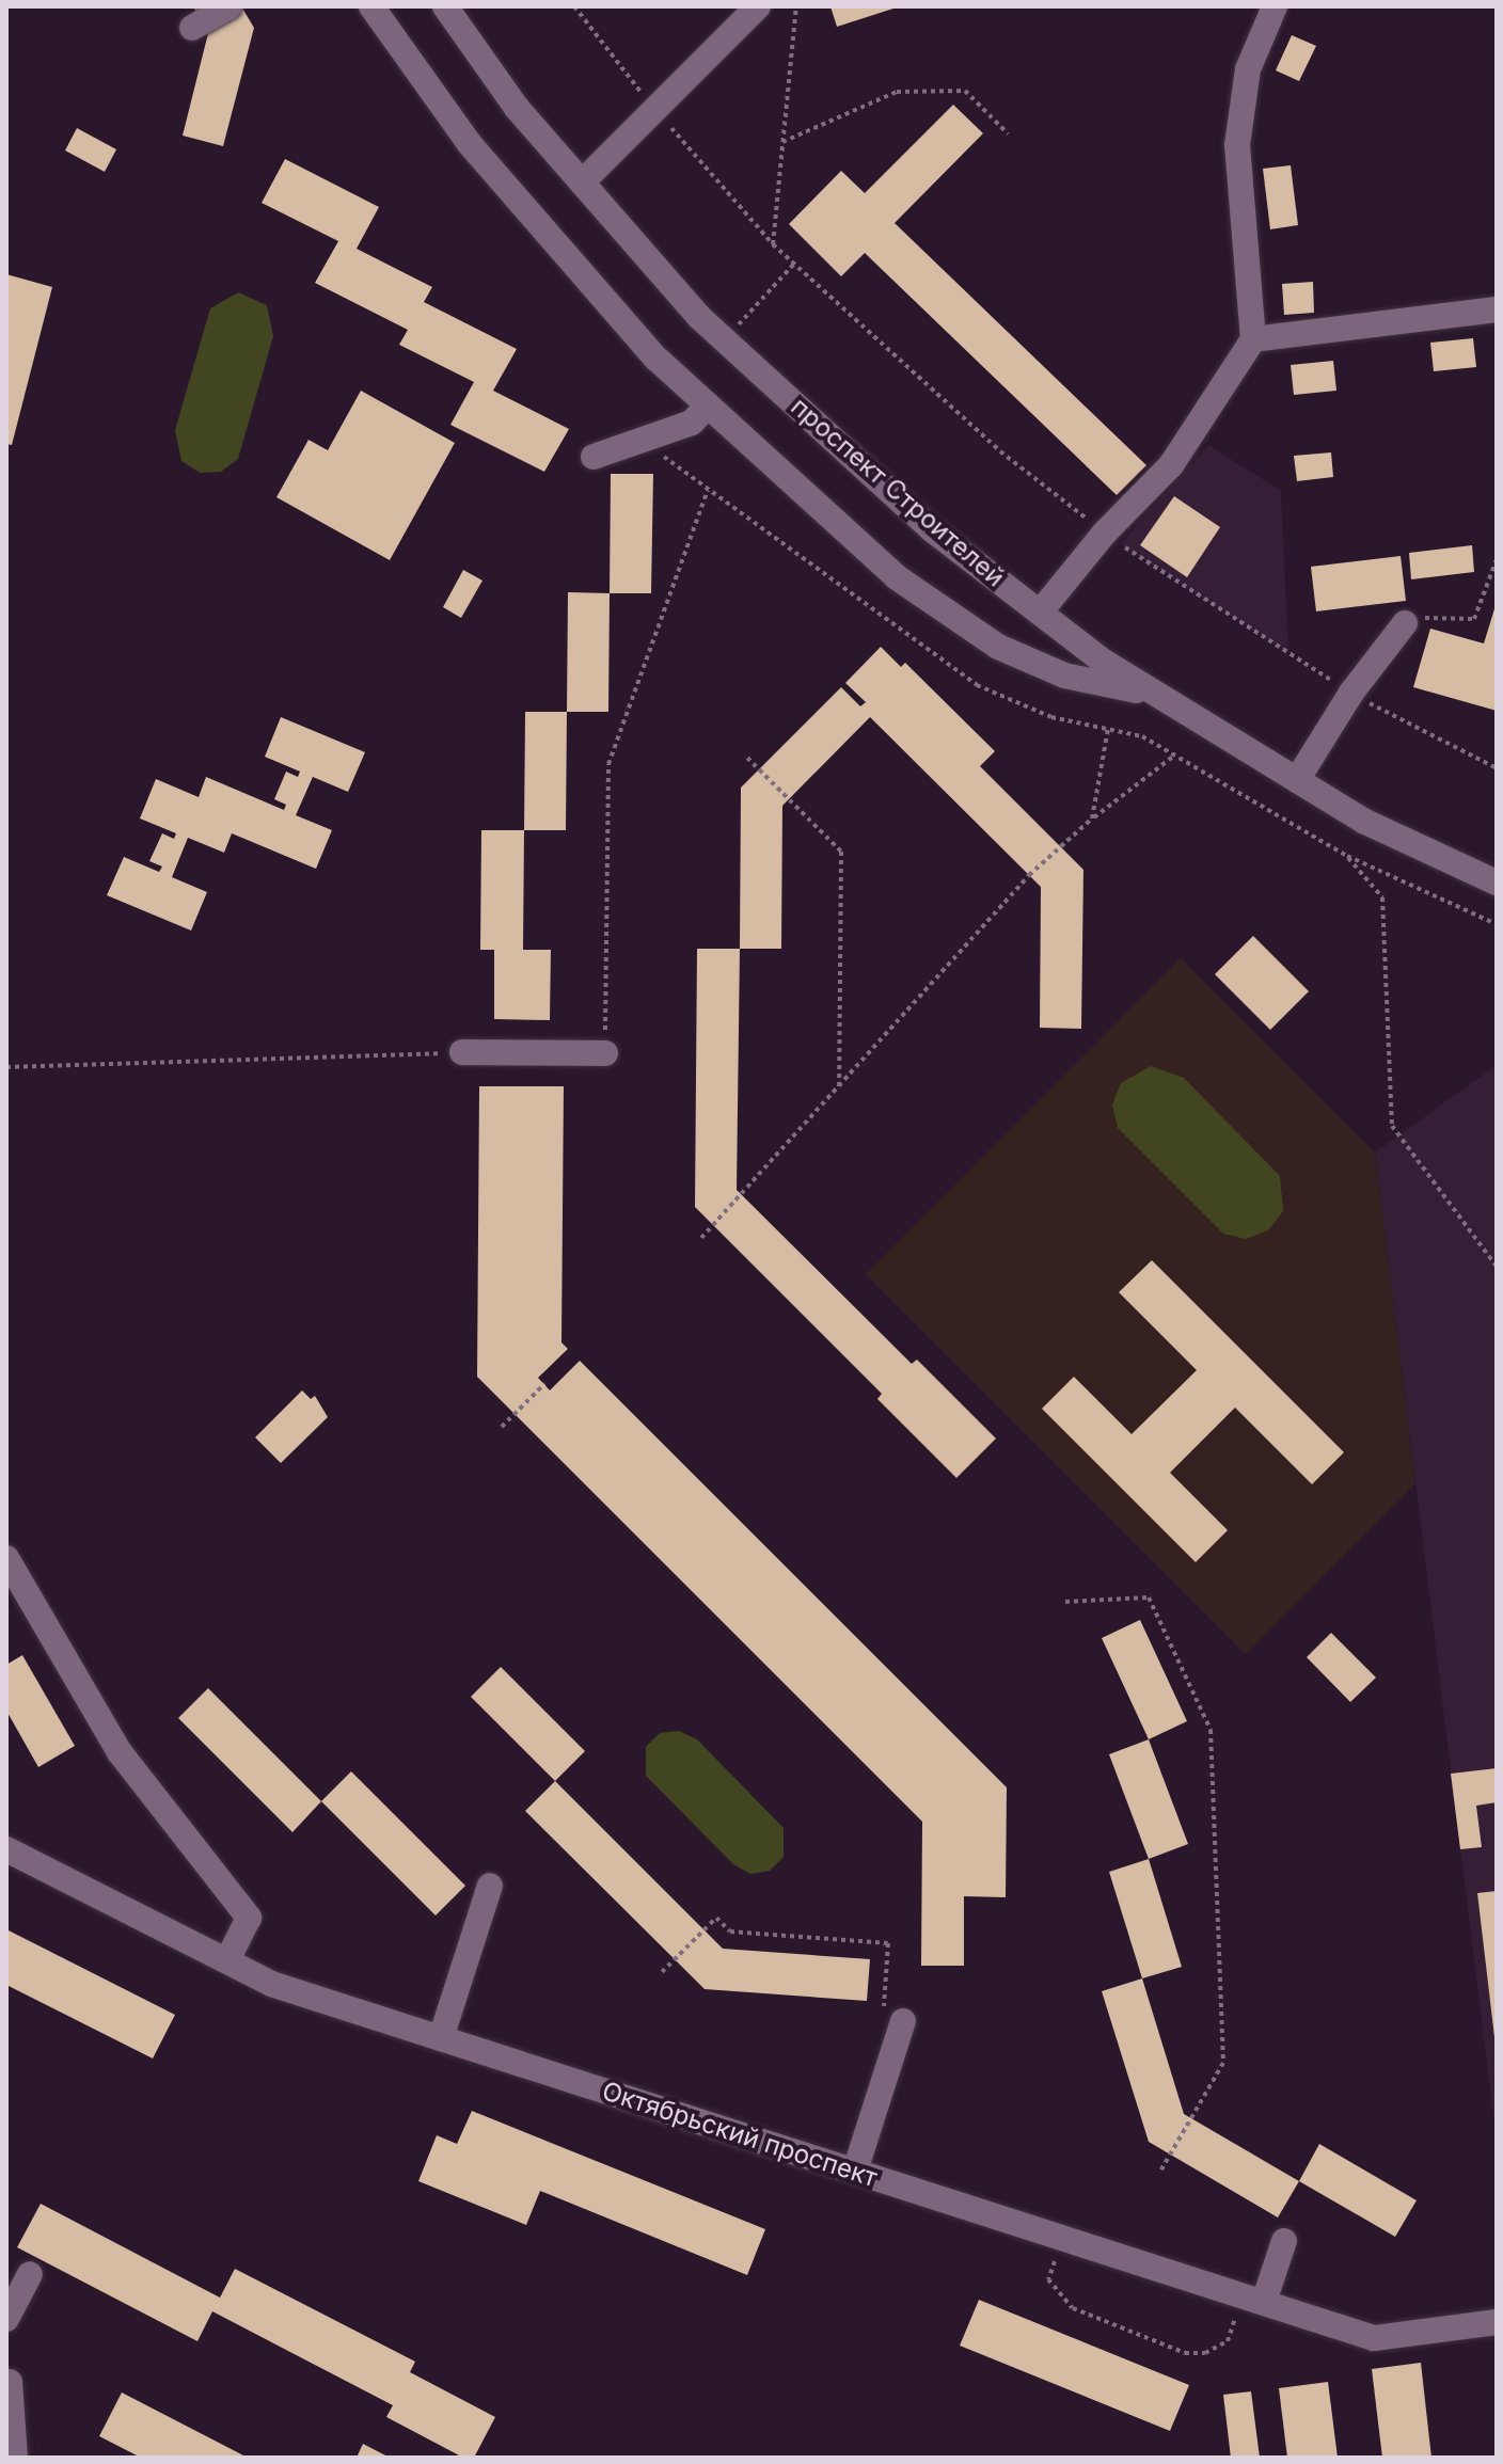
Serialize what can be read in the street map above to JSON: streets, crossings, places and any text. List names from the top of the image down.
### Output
{
  "streets": {
    "street": ["проспект Строителей", "Октябрьский проспект"]
  }
}
